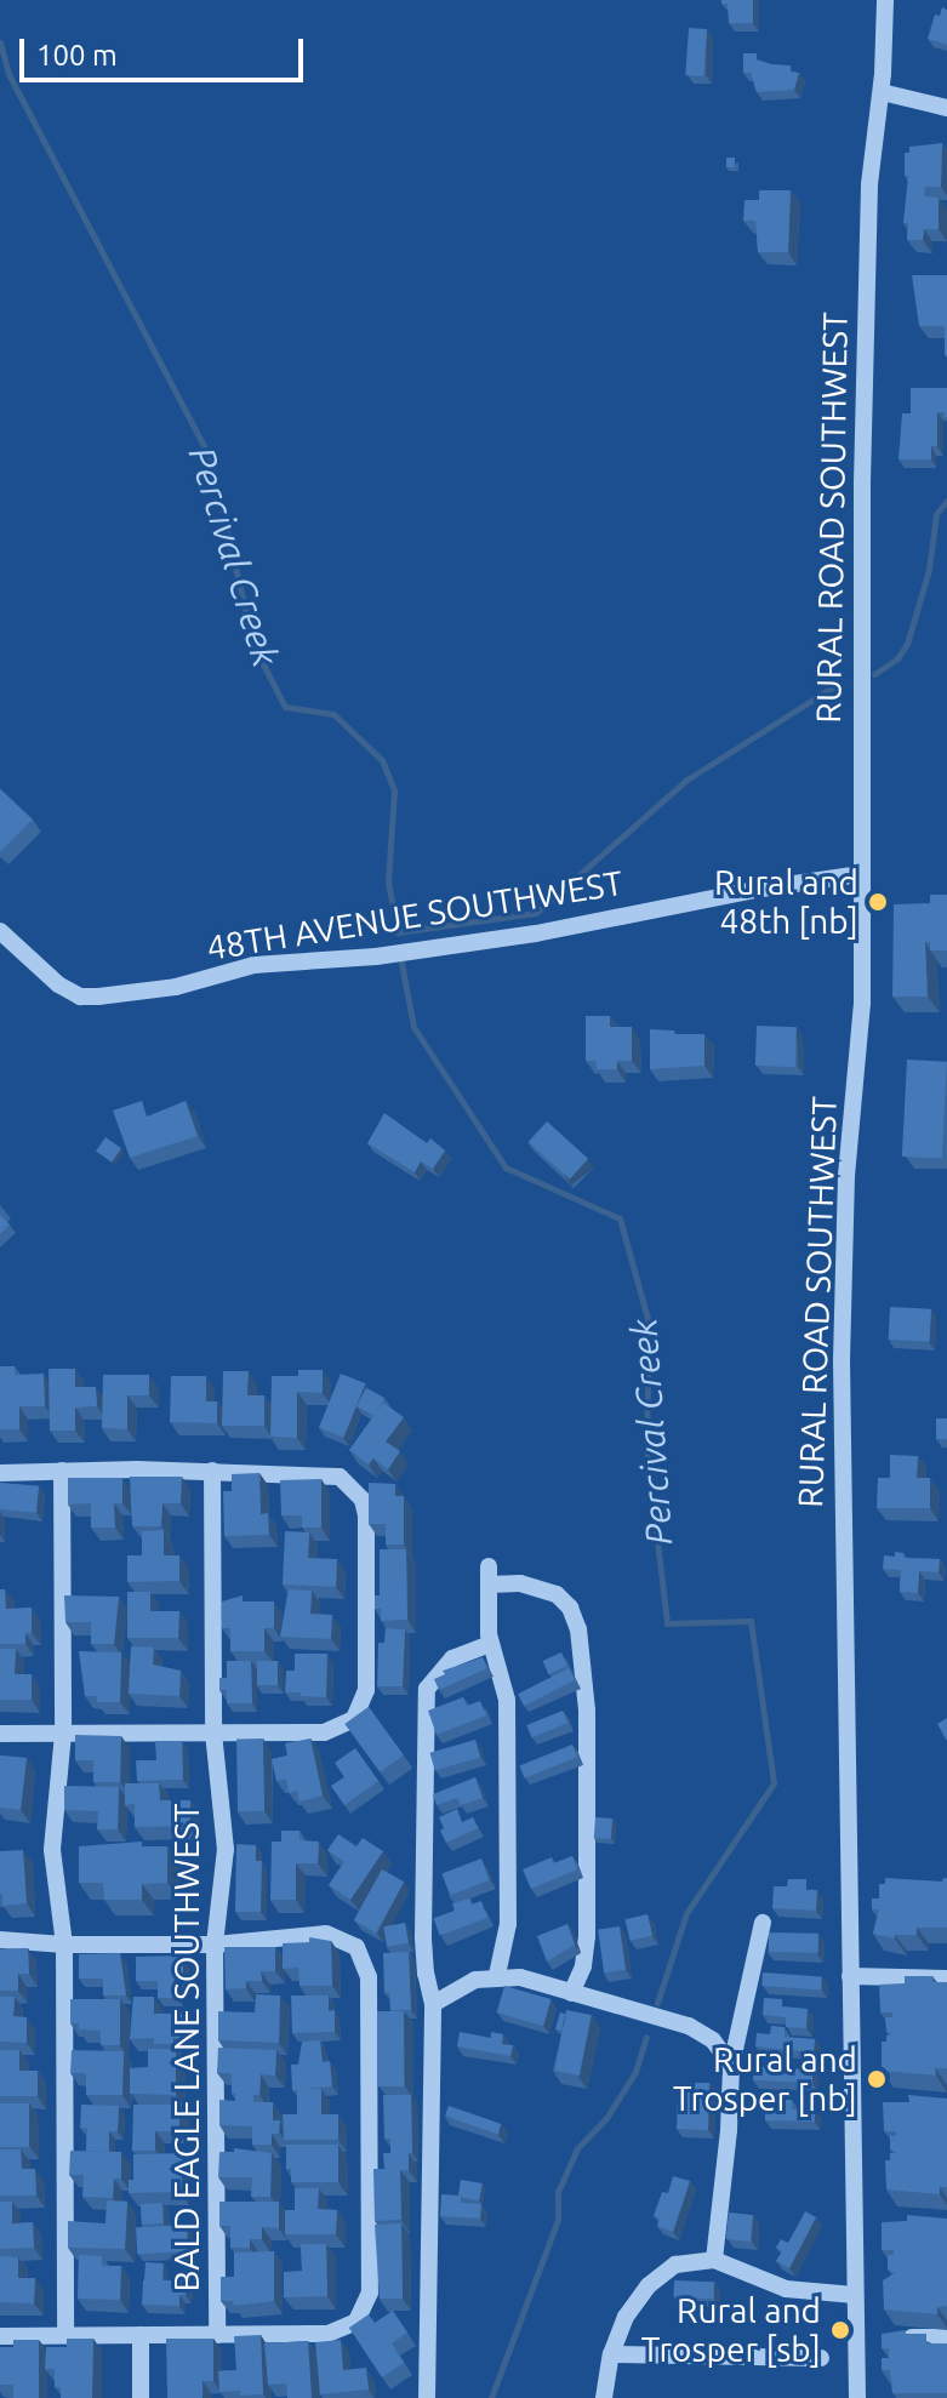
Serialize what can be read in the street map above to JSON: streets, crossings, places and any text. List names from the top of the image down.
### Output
{
  "streets": {
    "street": ["RURAL ROAD SOUTHWEST", "48TH AVENUE SOUTHWEST", "BALD EAGLE LANE SOUTHWEST"]
  },
  "crossings": [
    ["RURAL ROAD SOUTHWEST", "48TH AVENUE SOUTHWEST"]
  ],
  "water": ["Percival Creek"],
  "places": ["Rural and 48th [nb]", "Rural and Trosper [nb]", "Rural and Trosper [sb]"],
  "scale_bar": "100 m"
}
